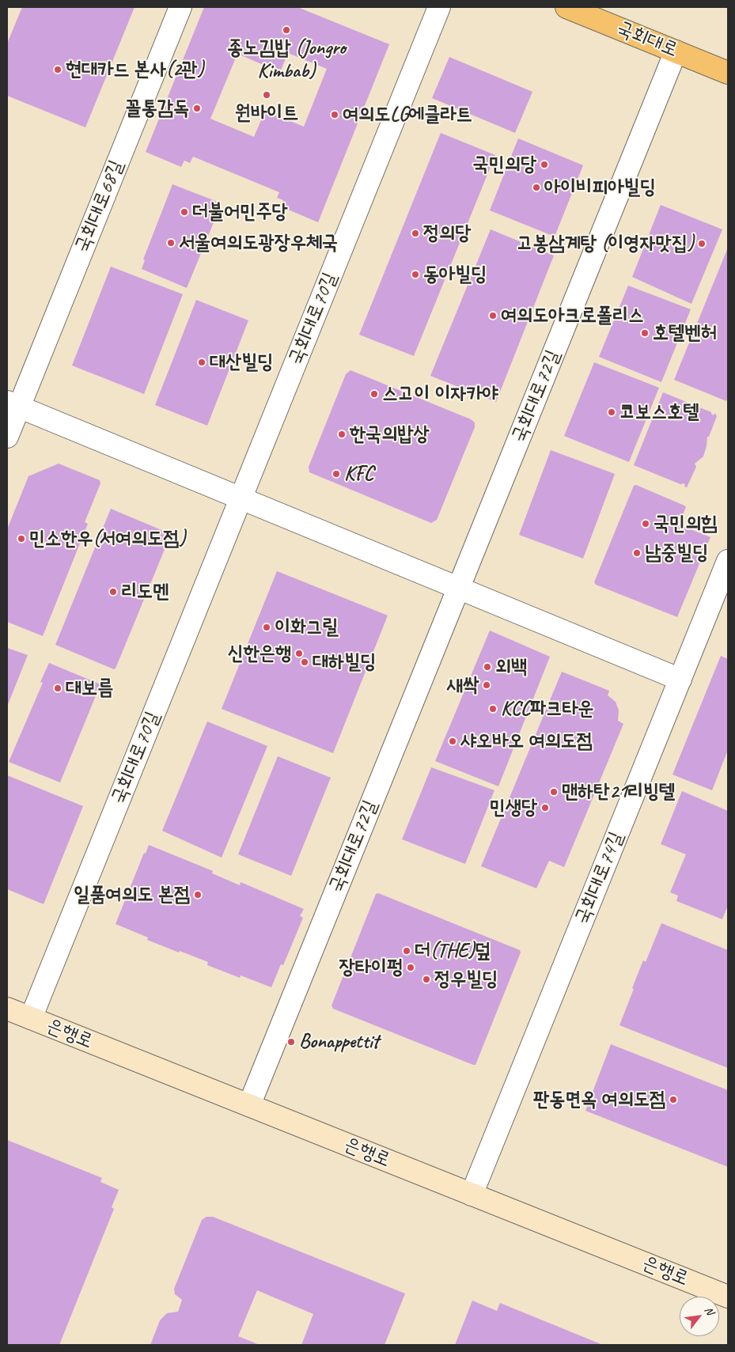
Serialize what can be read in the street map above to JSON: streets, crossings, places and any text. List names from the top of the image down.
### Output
{
  "streets": {
    "main road": ["국회대로"],
    "street": [
      "국회대로68길",
      "국회대로70길",
      "국회대로72길",
      "국회대로74길",
      "은행로"
    ]
  },
  "crossings": [
    ["국회대로", "국회대로72길"],
    ["국회대로70길", "은행로"],
    ["국회대로72길", "은행로"],
    ["국회대로74길", "은행로"]
  ],
  "places": [
    "종노김밥 (Jongro Kimbab)",
    "현대카드 본사(2관)",
    "원바이트",
    "꼴통감독",
    "여의도LG에클라트",
    "국민의당",
    "아이비피아빌딩",
    "더불어민주당",
    "정의당",
    "서울여의도광장우체국",
    "고봉삼계탕 (이영자맛집)",
    "동아빌딩",
    "여의도아크로폴리스",
    "호텔벤허",
    "대산빌딩",
    "스고이 이자카야",
    "코보스호텔",
    "한국의밥상",
    "KFC",
    "국민의힘",
    "민소한우(서여의도점)",
    "남중빌딩",
    "리도멘",
    "이화그릴",
    "신한은행",
    "대하빌딩",
    "외백",
    "새싹",
    "대보름",
    "KCC파크타운",
    "샤오바오 여의도점",
    "맨하탄21리빙텔",
    "민생당",
    "일품여의도 본점",
    "더(THE)덮",
    "장타이펑",
    "정우빌딩",
    "Bonappettit",
    "판동면옥 여의도점"
  ],
  "north": "top right"
}
